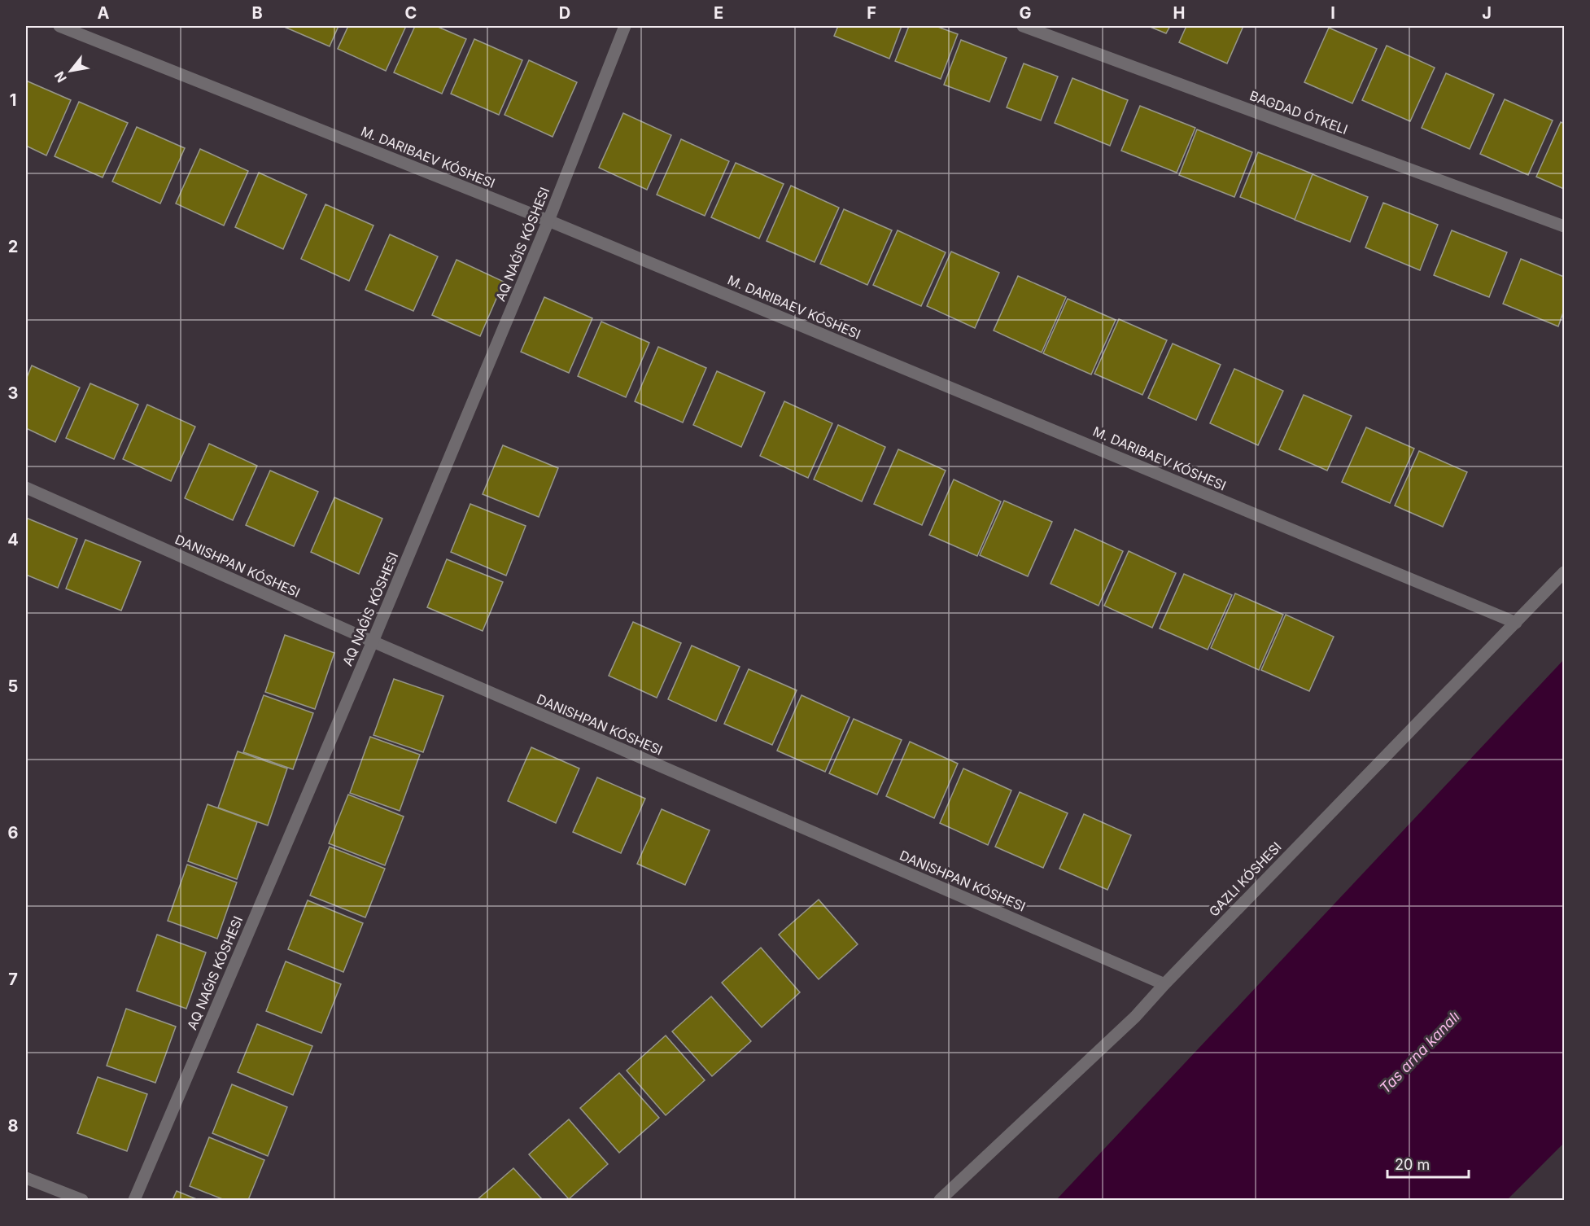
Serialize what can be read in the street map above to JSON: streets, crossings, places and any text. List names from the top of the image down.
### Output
{
  "streets": {
    "street": ["BAGDAD ÓTKELI", "M. DARIBAEV KÓSHESI"]
  },
  "water": ["Tas arna kanalı"],
  "scale_bar": "20 m",
  "north": "bottom left",
  "grid": {
    "columns": [
      "A",
      "B",
      "C",
      "D",
      "E",
      "F",
      "G",
      "H",
      "I",
      "J"
    ],
    "rows": [
      "1",
      "2",
      "3",
      "4",
      "5",
      "6",
      "7",
      "8"
    ]
  }
}
